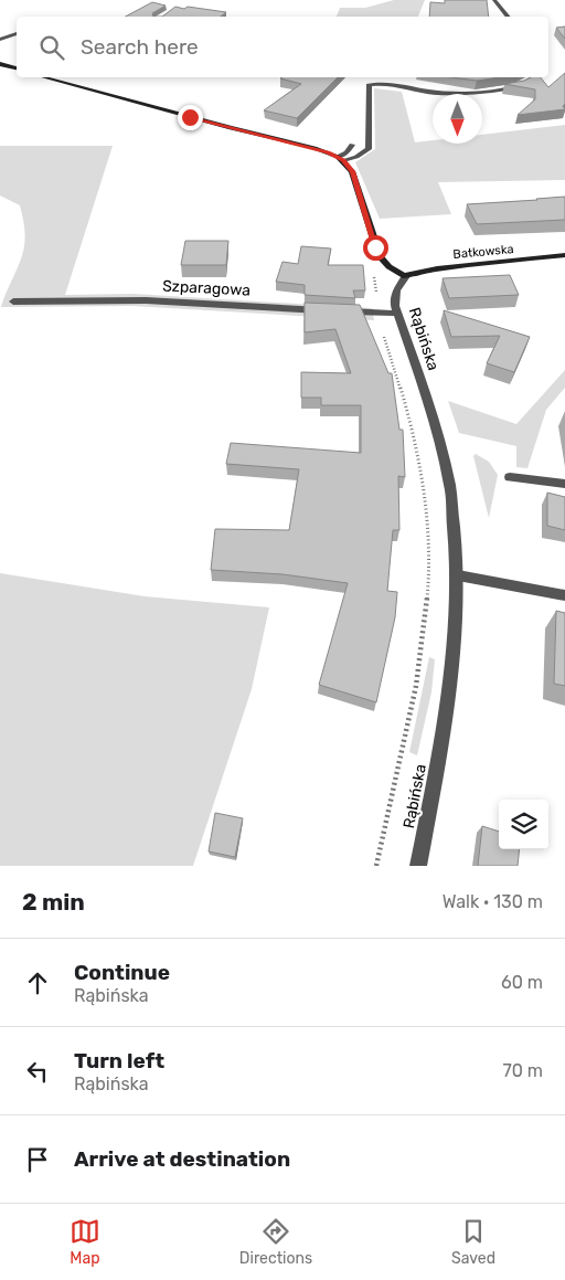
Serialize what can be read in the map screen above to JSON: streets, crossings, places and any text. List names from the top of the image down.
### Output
{
  "streets": {
    "street": ["Batkowska", "Szparagowa", "Rąbińska"]
  },
  "crossings": [
    ["Batkowska", "Rąbińska"]
  ],
  "north": "bottom",
  "page": {
    "search": "Search here",
    "heading": ["2 min", "Walk · 130 m"],
    "list": [
      ["Continue", "Rąbińska", "60 m"],
      ["Turn left", "Rąbińska", "70 m"],
      "Arrive at destination"
    ],
    "nav": ["Map", "Directions", "Saved"]
  }
}
